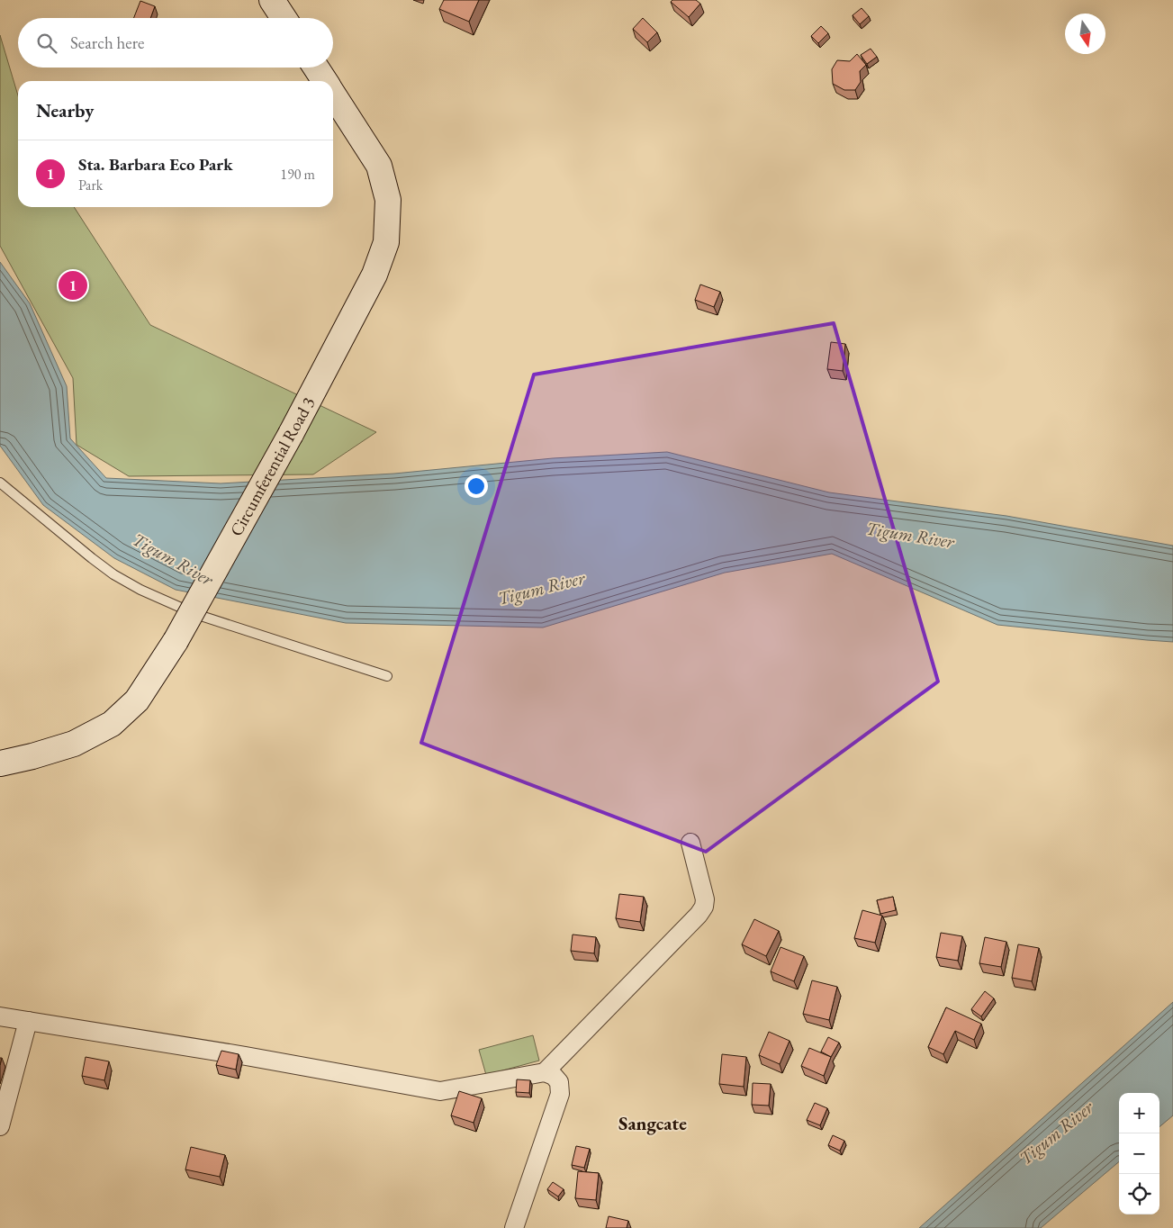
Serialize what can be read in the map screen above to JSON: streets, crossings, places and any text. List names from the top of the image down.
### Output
{
  "streets": {
    "main road": ["Circumferential Road 3"]
  },
  "districts": ["Sangcate"],
  "water": ["Tigum River"],
  "north": "bottom",
  "page": {
    "search": "Search here",
    "heading": "Nearby",
    "list": [
      {
        "mark": "1",
        "name": "Sta. Barbara Eco Park",
        "note": "Park",
        "value": "190 m"
      }
    ],
    "pins": "1",
    "map_buttons": ["+", "−"]
  }
}
